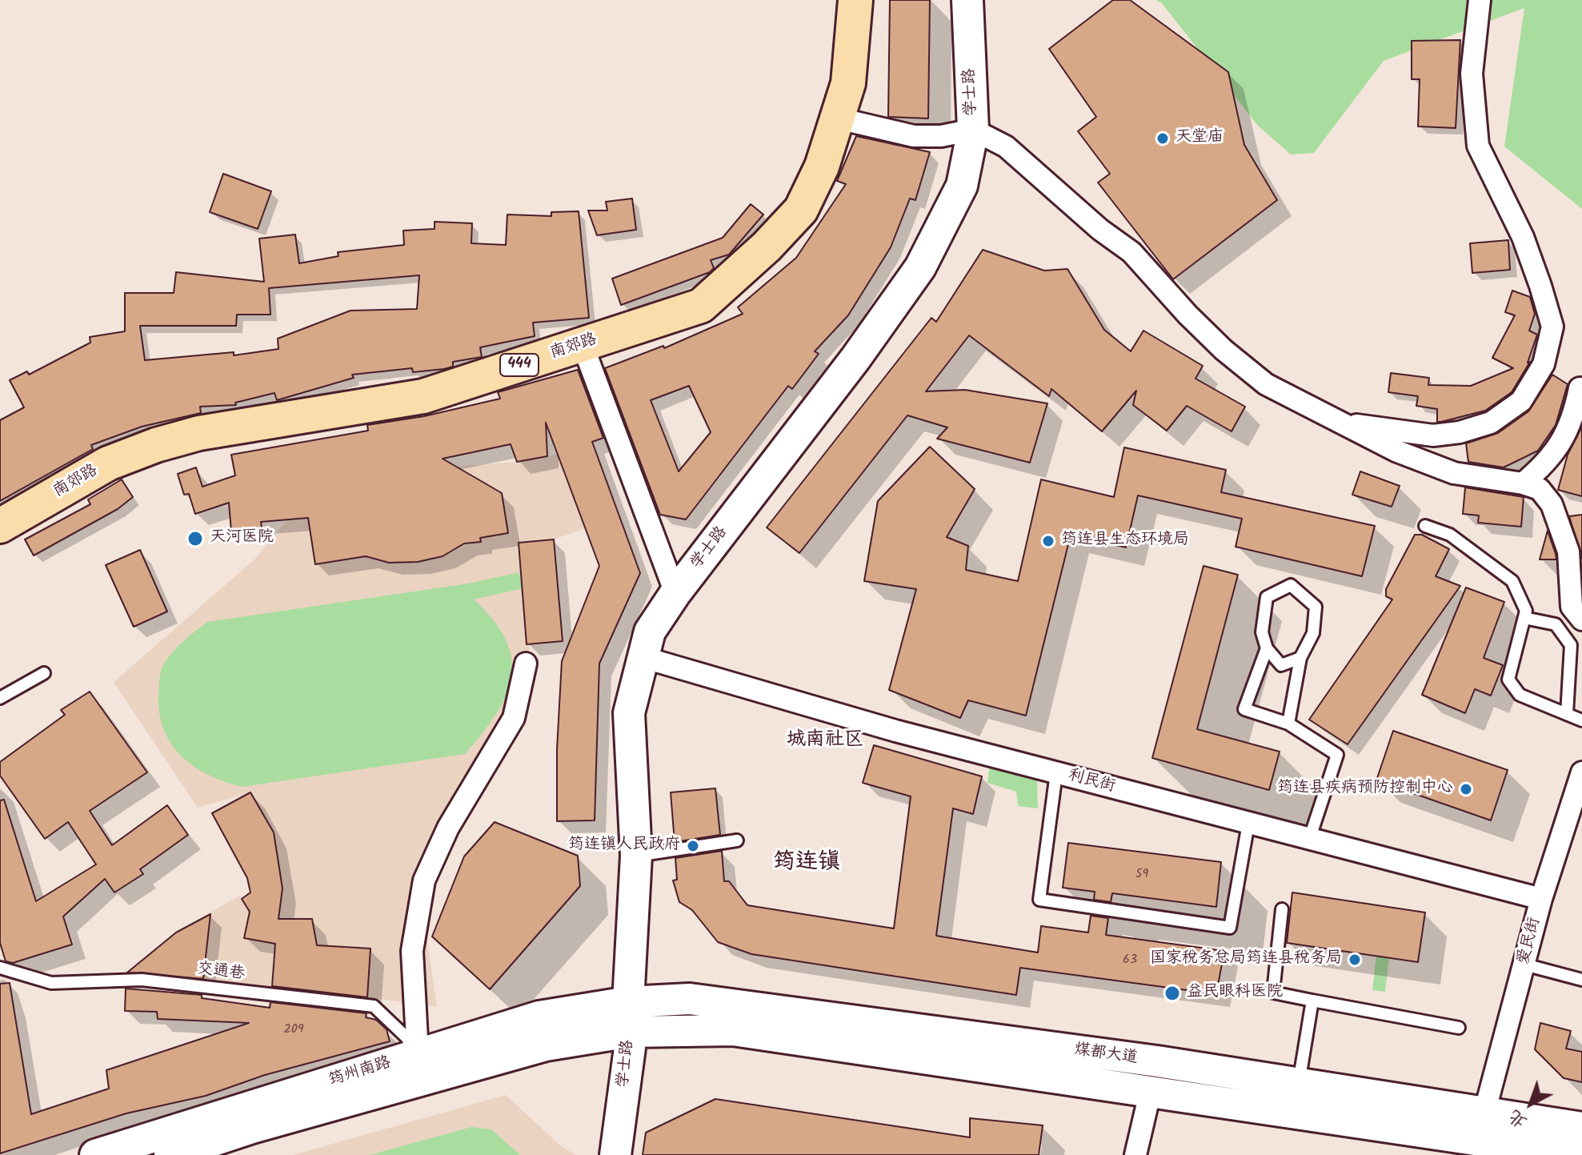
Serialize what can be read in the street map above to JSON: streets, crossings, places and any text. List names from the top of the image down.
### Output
{
  "streets": {
    "main road": [
      "学士路",
      "南郊路",
      "444",
      "煤都大道",
      "筠州南路"
    ],
    "street": ["利民街", "爱民街"],
    "lane": ["交通巷"]
  },
  "crossings": [
    ["学士路", "利民街"],
    ["学士路", "煤都大道"],
    ["学士路", "筠州南路"],
    ["利民街", "爱民街"],
    ["爱民街", "煤都大道"],
    ["交通巷", "筠州南路"],
    ["煤都大道", "筠州南路"]
  ],
  "districts": ["城南社区", "筠连镇"],
  "places": [
    "天堂庙",
    "天河医院",
    "筠连县生态环境局",
    "筠连县疾病预防控制中心",
    "筠连镇人民政府",
    "国家税务总局筠连县税务局",
    "益民眼科医院"
  ],
  "house_numbers": ["59", "63", "209"],
  "north": "bottom left"
}
